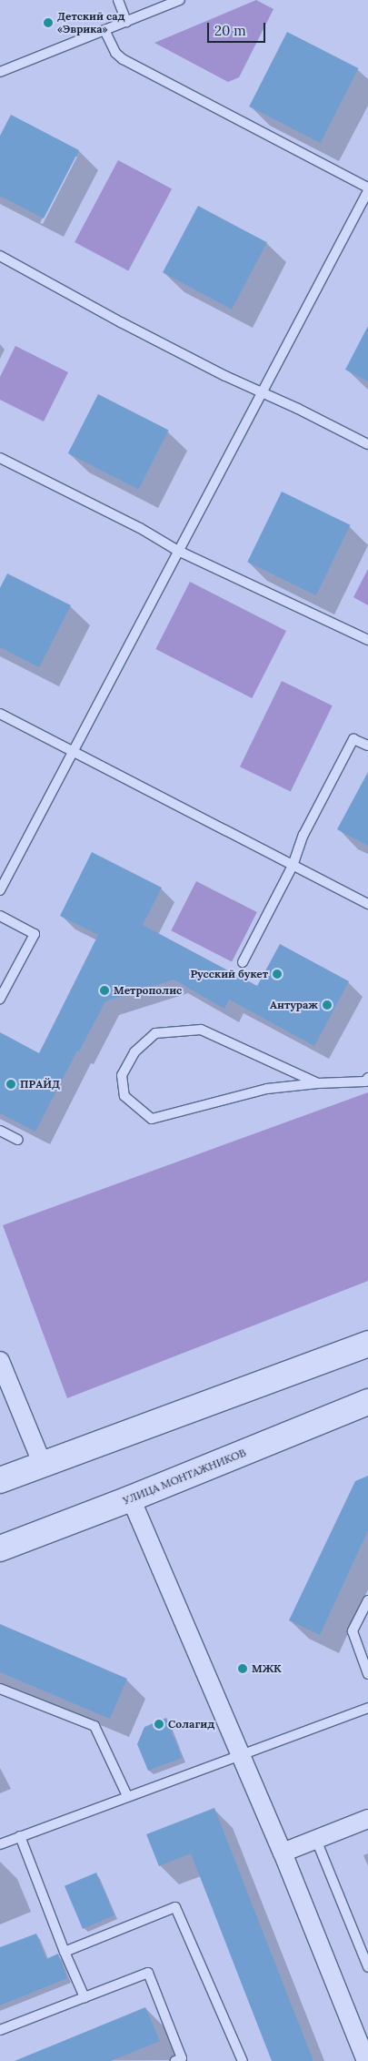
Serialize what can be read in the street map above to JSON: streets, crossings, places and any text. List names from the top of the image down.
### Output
{
  "streets": {
    "main road": ["УЛИЦА МОНТАЖНИКОВ"]
  },
  "places": [
    "Детский сад «Эврика»",
    "Русский букет",
    "Метрополис",
    "Антураж",
    "ПРАЙД",
    "МЖК",
    "Солагид"
  ],
  "scale_bar": "20 m"
}
